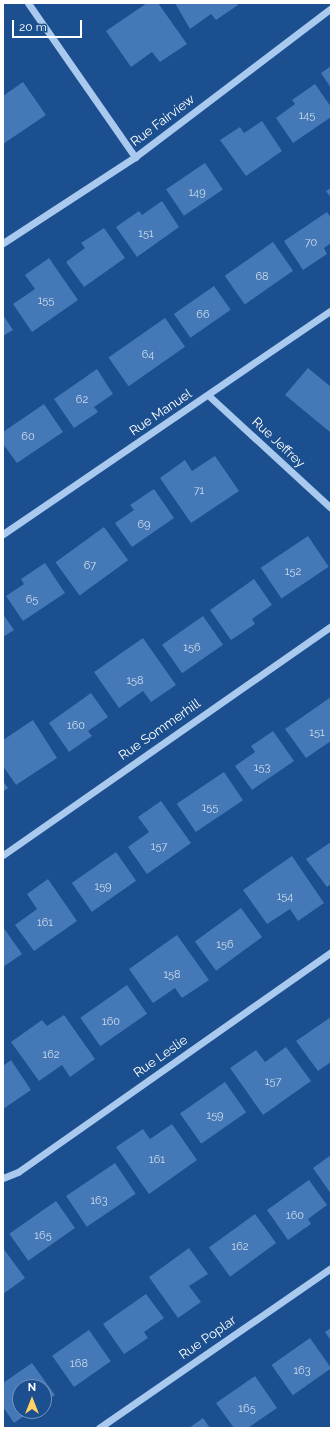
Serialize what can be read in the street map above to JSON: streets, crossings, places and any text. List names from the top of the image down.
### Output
{
  "streets": {
    "street": [
      "Rue Fairview",
      "Rue Manuel",
      "Rue Jeffrey",
      "Rue Sommerhill",
      "Rue Leslie",
      "Rue Poplar"
    ]
  },
  "crossings": [
    ["Rue Manuel", "Rue Jeffrey"]
  ],
  "house_numbers": [
    "145",
    "149",
    "151",
    "70",
    "68",
    "155",
    "66",
    "64",
    "62",
    "60",
    "71",
    "69",
    "67",
    "152",
    "65",
    "156",
    "158",
    "160",
    "151",
    "153",
    "155",
    "157",
    "159",
    "154",
    "161",
    "156",
    "158",
    "160",
    "162",
    "157",
    "159",
    "161",
    "163",
    "160",
    "165",
    "162",
    "168",
    "163",
    "165"
  ],
  "scale_bar": "20 m",
  "north": "top"
}
